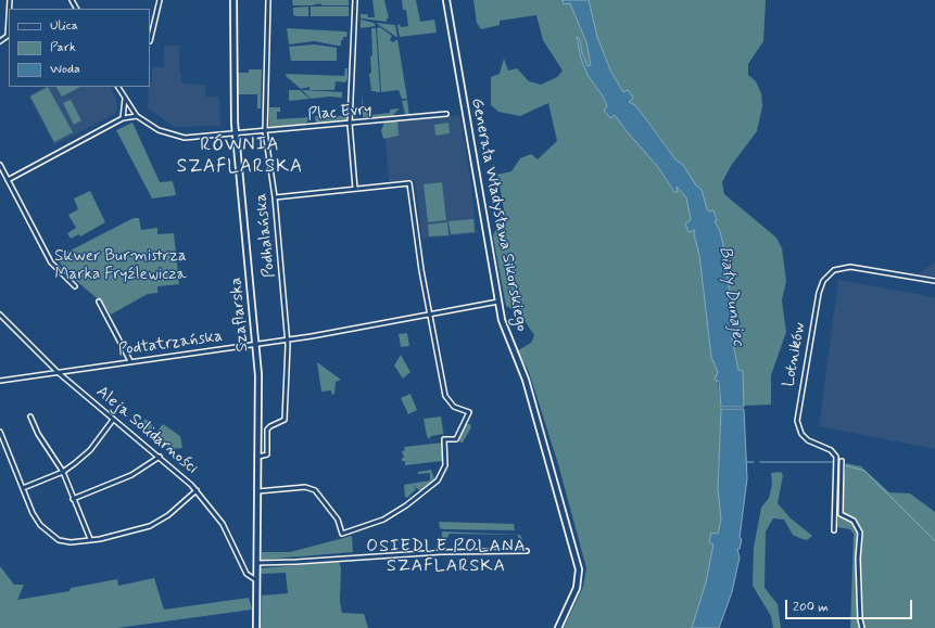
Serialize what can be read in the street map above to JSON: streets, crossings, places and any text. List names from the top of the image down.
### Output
{
  "streets": {
    "street": [
      "Plac Evry",
      "Generała Władysława Sikorskiego",
      "Podhalańska",
      "Szaflarska",
      "Podtatrzańska",
      "Lotników",
      "Aleja Solidarności"
    ]
  },
  "crossings": [
    ["Plac Evry", "Podhalańska"],
    ["Plac Evry", "Szaflarska"],
    ["Generała Władysława Sikorskiego", "Podtatrzańska"],
    ["Podhalańska", "Szaflarska"],
    ["Podhalańska", "Podtatrzańska"],
    ["Szaflarska", "Podtatrzańska"],
    ["Szaflarska", "Aleja Solidarności"],
    ["Podtatrzańska", "Aleja Solidarności"]
  ],
  "districts": ["RÓWNIA SZAFLARSKA", "OSIEDLE POLANA SZAFLARSKA"],
  "water": ["Biały Dunajec"],
  "parks": ["Skwer Burmistrza Marka Fryźlewicza"],
  "legend": ["Ulica", "Park", "Woda"],
  "scale_bar": "200 m"
}
